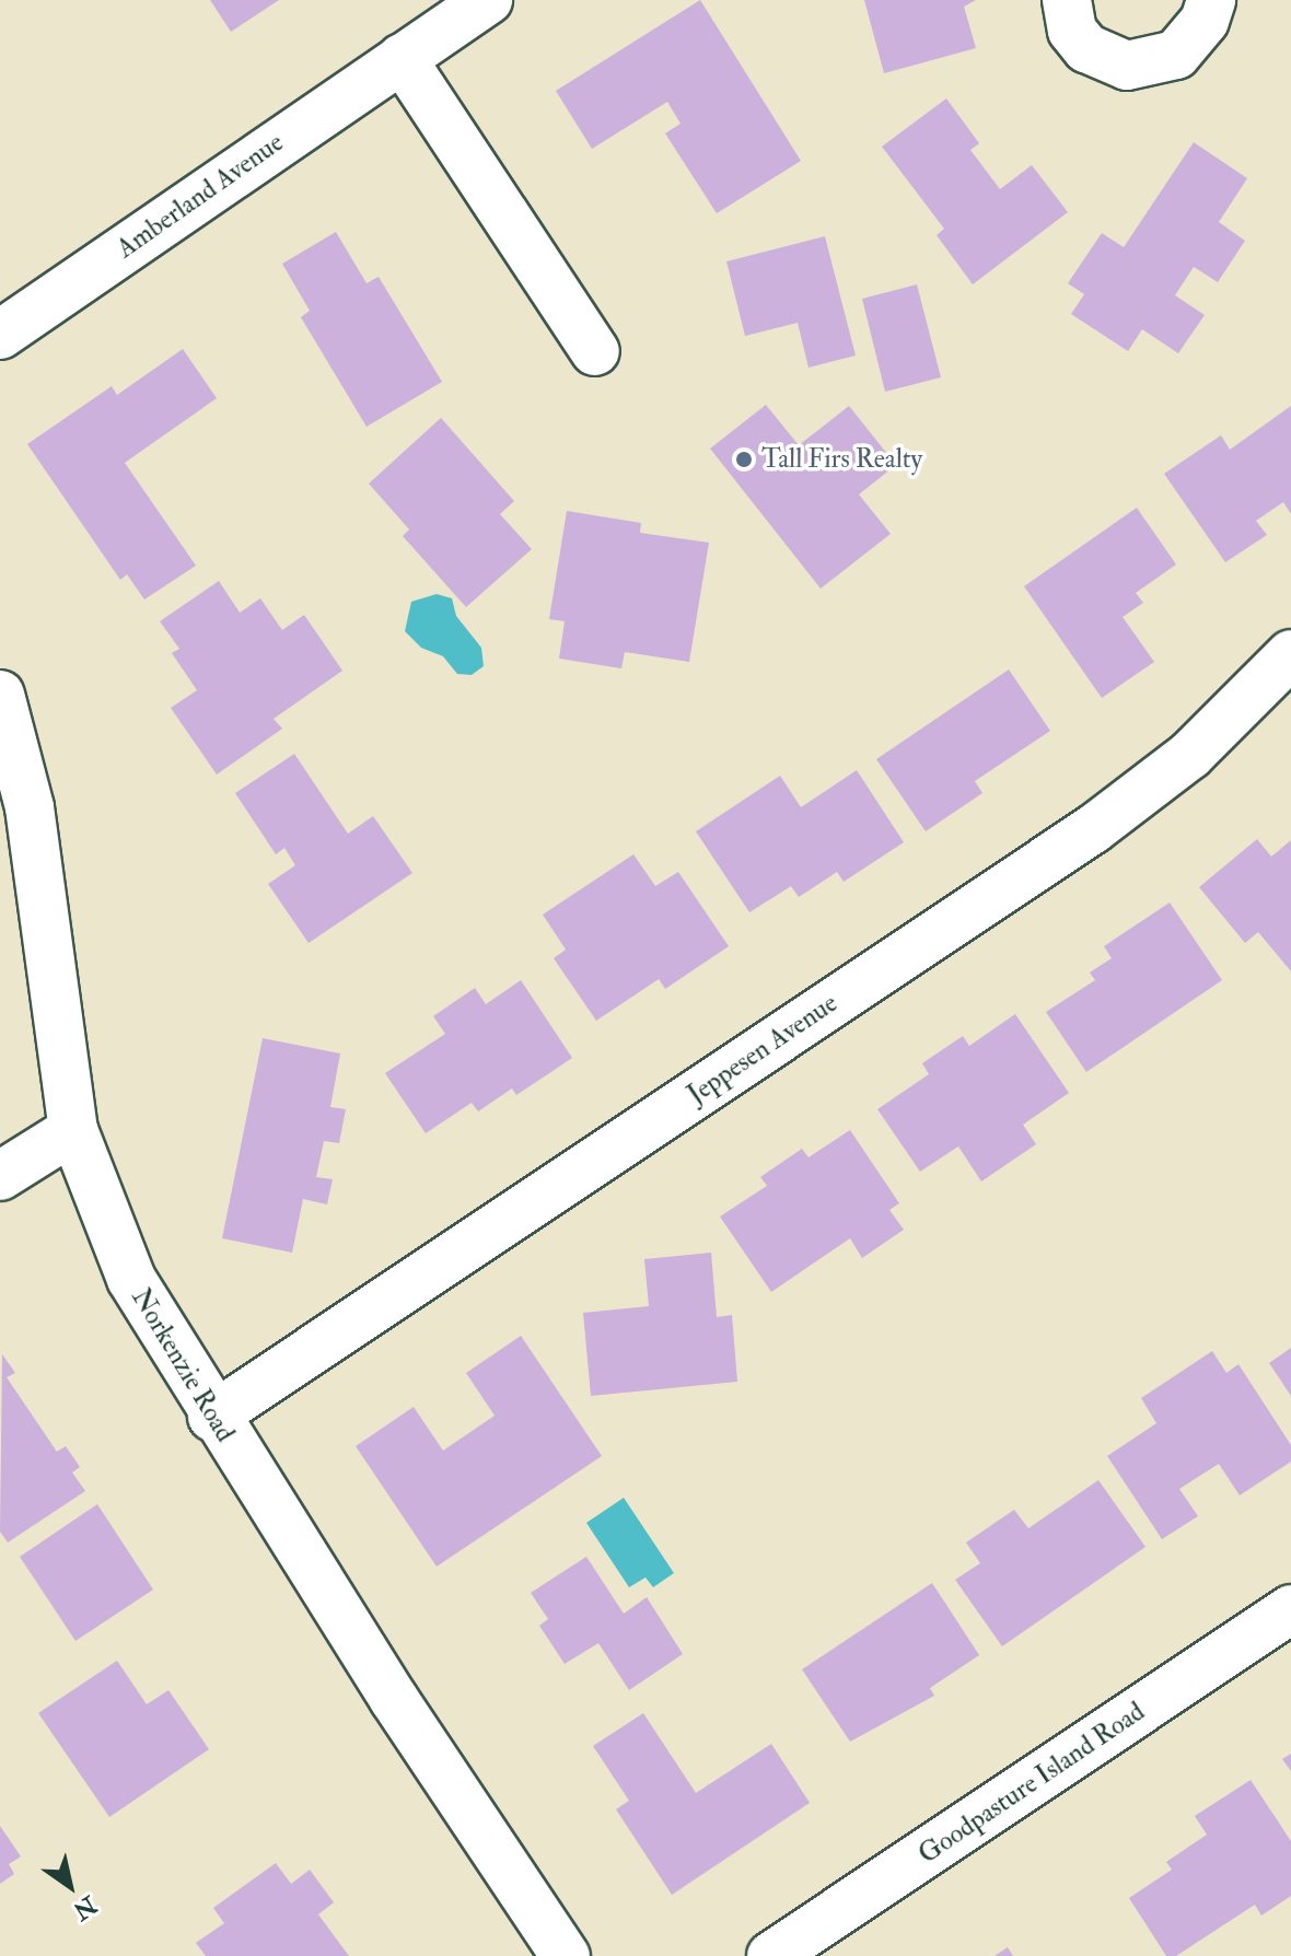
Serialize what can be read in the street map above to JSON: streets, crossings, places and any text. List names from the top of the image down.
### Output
{
  "streets": {
    "street": [
      "Amberland Avenue",
      "Jeppesen Avenue",
      "Norkenzie Road",
      "Goodpasture Island Road"
    ]
  },
  "crossings": [
    ["Jeppesen Avenue", "Norkenzie Road"]
  ],
  "places": ["Tall Firs Realty"],
  "north": "bottom right"
}
